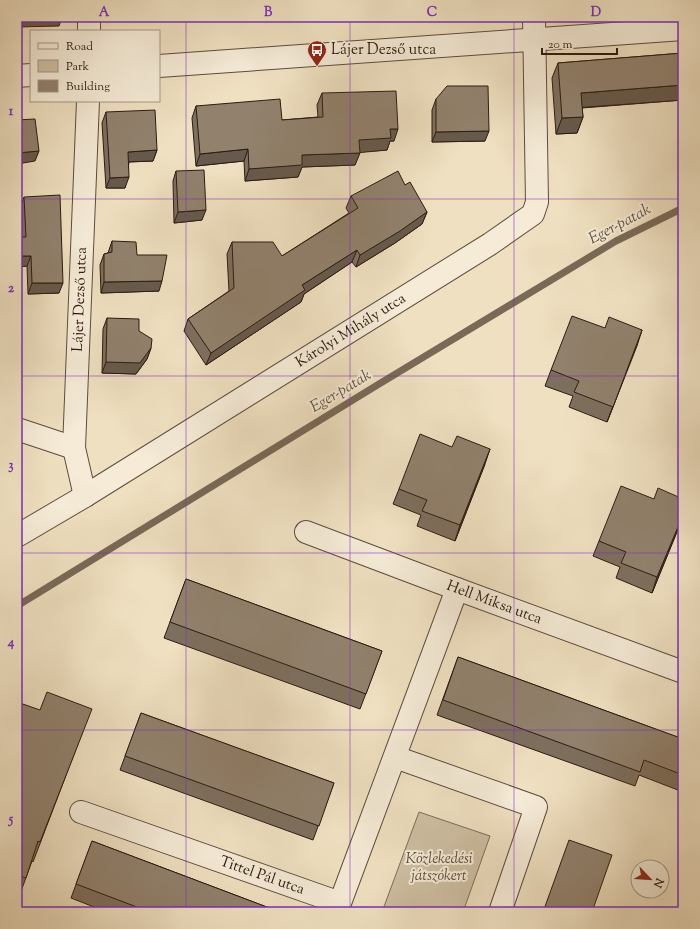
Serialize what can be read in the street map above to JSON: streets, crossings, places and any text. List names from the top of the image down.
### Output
{
  "streets": {
    "street": [
      "Lájer Dezső utca",
      "Károlyi Mihály utca",
      "Hell Miksa utca",
      "Tittel Pál utca"
    ]
  },
  "crossings": [
    ["Lájer Dezső utca", "Károlyi Mihály utca"],
    ["Hell Miksa utca", "Tittel Pál utca"]
  ],
  "water": ["Eger-patak"],
  "parks": ["Közlekedési játszókert"],
  "places": {
    "bus stop": ["Lájer Dezső utca"]
  },
  "legend": ["Road", "Park", "Building"],
  "scale_bar": "20 m",
  "north": "bottom right",
  "grid": {
    "columns": [
      "A",
      "B",
      "C",
      "D"
    ],
    "rows": [
      "1",
      "2",
      "3",
      "4",
      "5"
    ]
  }
}
